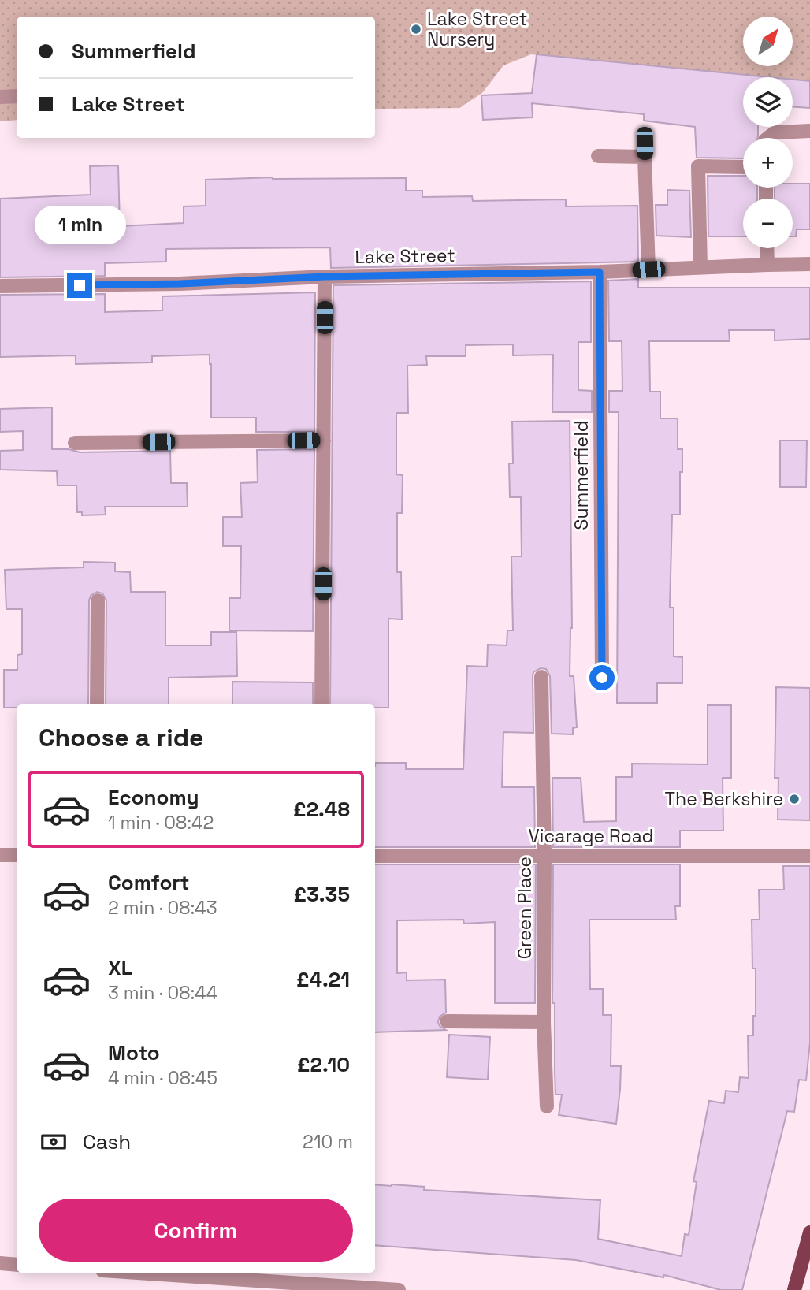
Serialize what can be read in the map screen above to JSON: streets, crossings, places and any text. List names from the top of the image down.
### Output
{
  "streets": {
    "street": [
      "Lake Street",
      "Summerfield",
      "Vicarage Road",
      "Green Place"
    ]
  },
  "crossings": [
    ["Lake Street", "Summerfield"],
    ["Vicarage Road", "Green Place"]
  ],
  "places": ["Lake Street Nursery", "The Berkshire"],
  "north": "top right",
  "page": {
    "map_buttons": ["+", "−"],
    "banner": ["Summerfield", "Lake Street"],
    "bubble": "1 min",
    "heading": "Choose a ride",
    "list": [
      {
        "name": "Economy",
        "note": "1 min · 08:42",
        "value": "£2.48"
      },
      {
        "name": "Comfort",
        "note": "2 min · 08:43",
        "value": "£3.35"
      },
      {
        "name": "XL",
        "note": "3 min · 08:44",
        "value": "£4.21"
      },
      {
        "name": "Moto",
        "note": "4 min · 08:45",
        "value": "£2.10"
      }
    ],
    "pay": ["Cash", "210 m"],
    "buttons": "Confirm"
  }
}
